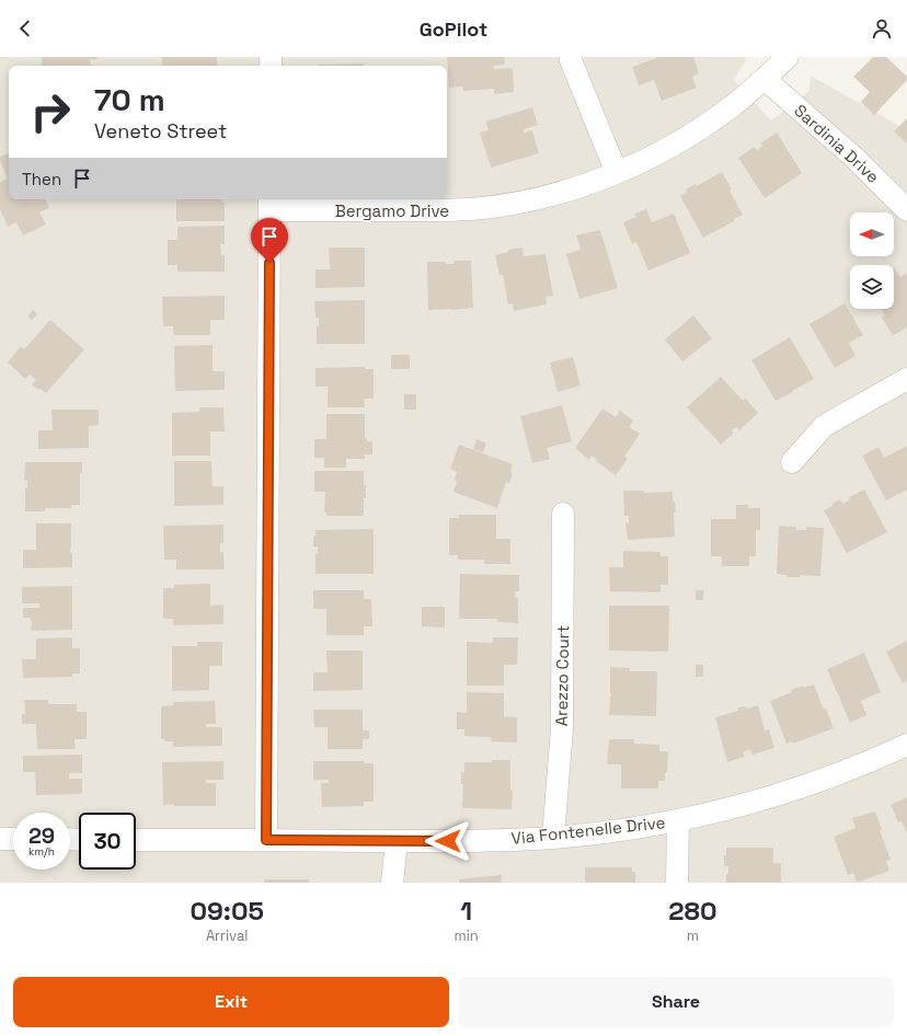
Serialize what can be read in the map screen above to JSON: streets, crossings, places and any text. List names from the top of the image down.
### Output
{
  "streets": {
    "street": [
      "Sardinia Drive",
      "Bergamo Drive",
      "Arezzo Court",
      "Via Fontenelle Drive"
    ]
  },
  "crossings": [
    ["Sardinia Drive", "Bergamo Drive"],
    ["Arezzo Court", "Via Fontenelle Drive"]
  ],
  "north": "left",
  "page": {
    "header": "GoPilot",
    "turn": ["70 m", "Veneto Street"],
    "then": "Then",
    "speed": "29 km/h",
    "limit": "30",
    "eta": [
      "09:05",
      "Arrival",
      "1",
      "min",
      "280",
      "m"
    ],
    "buttons": ["Exit", "Share"]
  }
}
